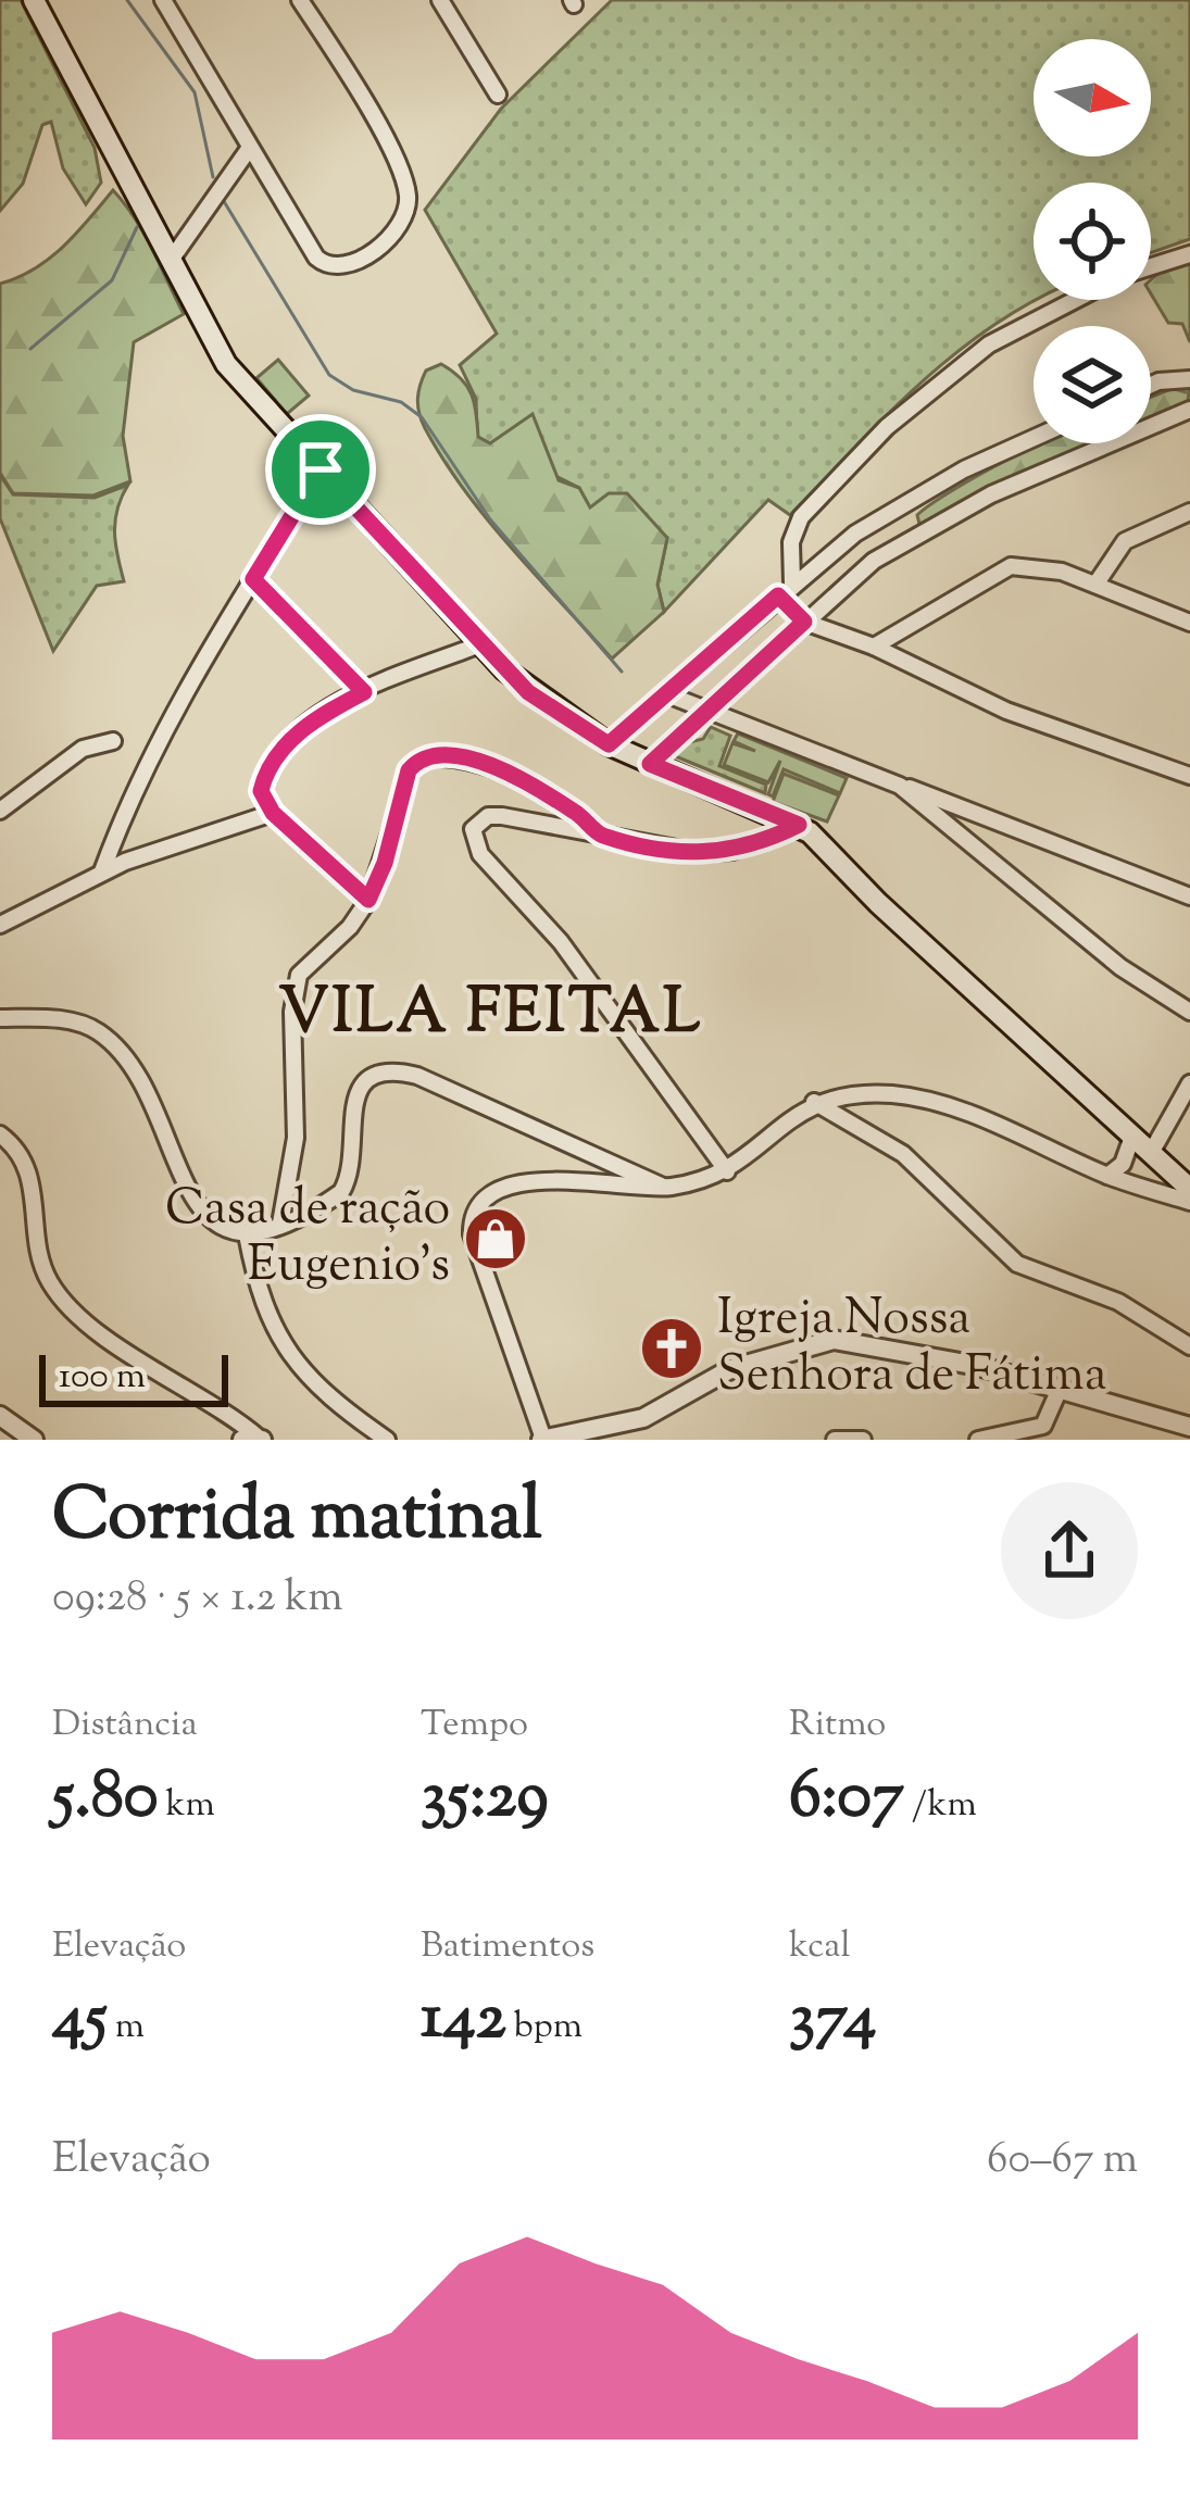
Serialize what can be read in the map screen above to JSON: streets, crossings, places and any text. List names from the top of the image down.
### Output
{
  "districts": ["VILA FEITAL"],
  "places": {
    "shop": ["Casa de ração Eugenio's"],
    "church": ["Igreja Nossa Senhora de Fátima"]
  },
  "scale_bar": "100 m",
  "north": "right",
  "page": {
    "scale": "100 m",
    "heading": ["Corrida matinal", "09:28 · 5 × 1.2 km"],
    "stats": [
      ["Distância", "5.80 km"],
      ["Tempo", "35:29"],
      ["Ritmo", "6:07 /km"],
      ["Elevação", "45 m"],
      ["Batimentos", "142 bpm"],
      ["kcal", "374"]
    ],
    "chart": ["Elevação", "60–67 m"]
  }
}
